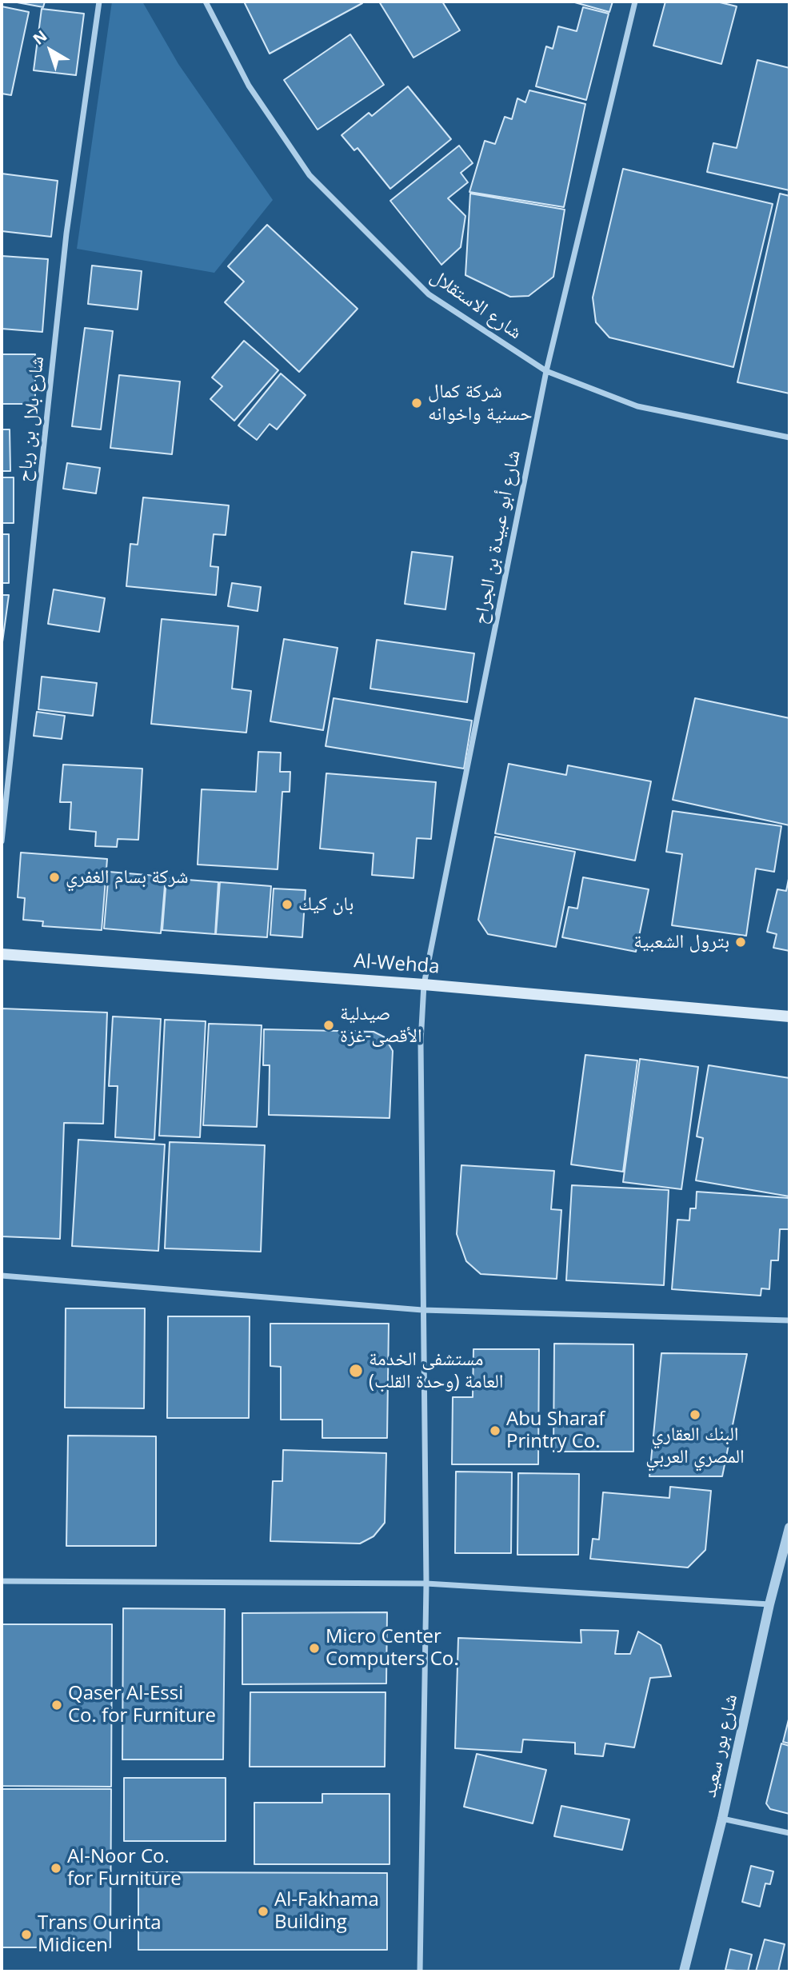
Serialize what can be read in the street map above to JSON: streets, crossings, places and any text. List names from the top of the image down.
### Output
{
  "streets": {
    "main road": ["Al-Wehda"],
    "street": [
      "شارع الاستقلال",
      "شارع بلال بن رباح",
      "شارع أبو عبيدة بن الجراح",
      "شارع بور سعيد"
    ]
  },
  "crossings": [
    ["شارع الاستقلال", "شارع أبو عبيدة بن الجراح"],
    ["شارع أبو عبيدة بن الجراح", "Al-Wehda"]
  ],
  "places": [
    "شركة كمال حسنية واخوانه",
    "شركة بسام الغفري",
    "بان كيك",
    "بترول الشعبية",
    "صيدلية الأقصى-غزة",
    "مستشفى الخدمة العامة (وحدة القلب)",
    "البنك العقاري المصري العربي",
    "Abu Sharaf Printry Co.",
    "Micro Center Computers Co.",
    "Qaser Al-Essi Co. for Furniture",
    "Al-Noor Co. for Furniture",
    "Al-Fakhama Building",
    "Trans Ourinta Midicen"
  ],
  "north": "top left"
}
